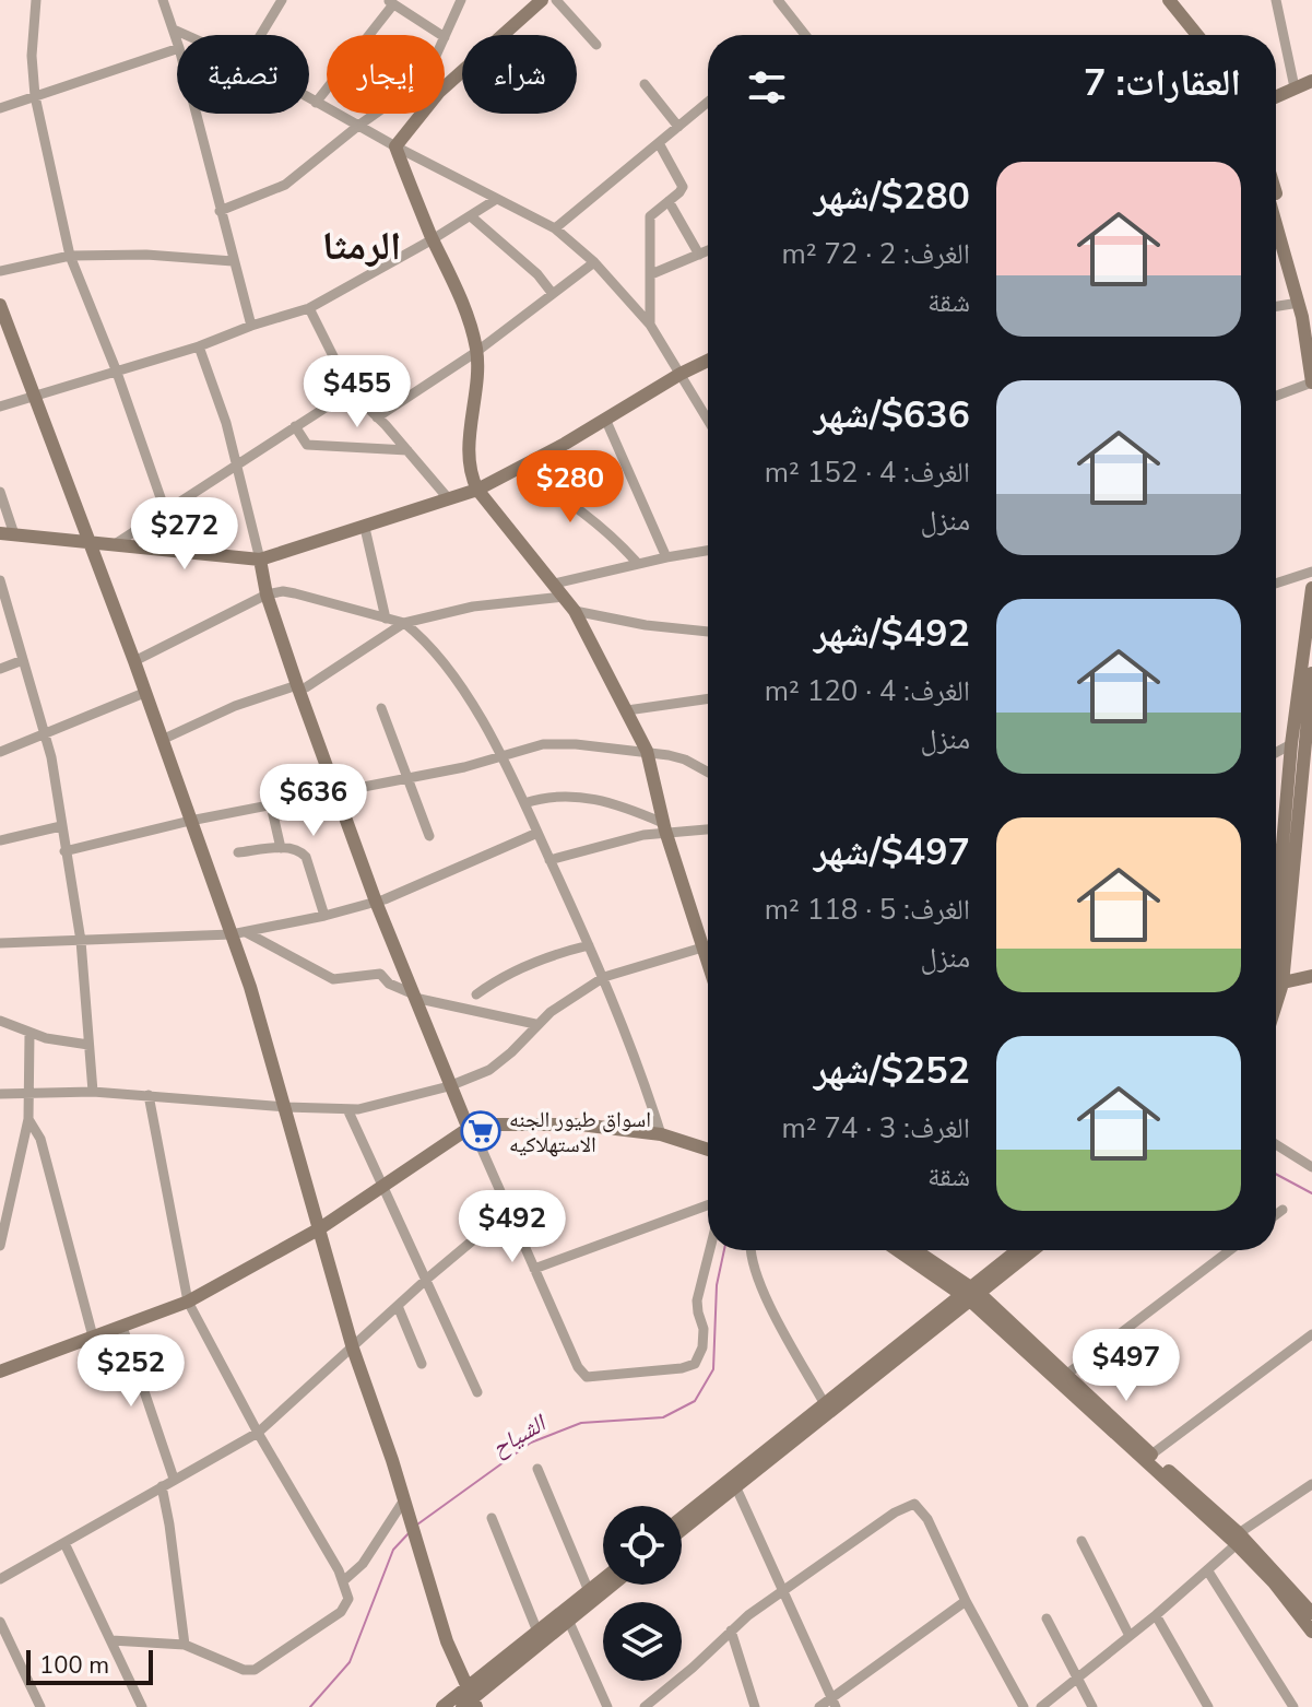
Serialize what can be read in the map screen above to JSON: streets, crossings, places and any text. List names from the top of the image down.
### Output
{
  "districts": ["الرمثا"],
  "water": ["الشياح"],
  "places": {
    "supermarket": ["اسواق طيور الجنه الاستهلاكيه"]
  },
  "scale_bar": "100 m",
  "page": {
    "chip": ["شراء", "إيجار", "تصفية"],
    "heading": "العقارات: 7",
    "list": [
      {
        "name": "$280/شهر",
        "note": "الغرف: 2 · 72 m² · شقة"
      },
      {
        "name": "$636/شهر",
        "note": "الغرف: 4 · 152 m² · منزل"
      },
      {
        "name": "$492/شهر",
        "note": "الغرف: 4 · 120 m² · منزل"
      },
      {
        "name": "$497/شهر",
        "note": "الغرف: 5 · 118 m² · منزل"
      },
      {
        "name": "$252/شهر",
        "note": "الغرف: 3 · 74 m² · شقة"
      }
    ],
    "price": [
      "$455",
      "$280",
      "$272",
      "$636",
      "$492",
      "$497",
      "$252"
    ],
    "scale": "100 m"
  }
}
